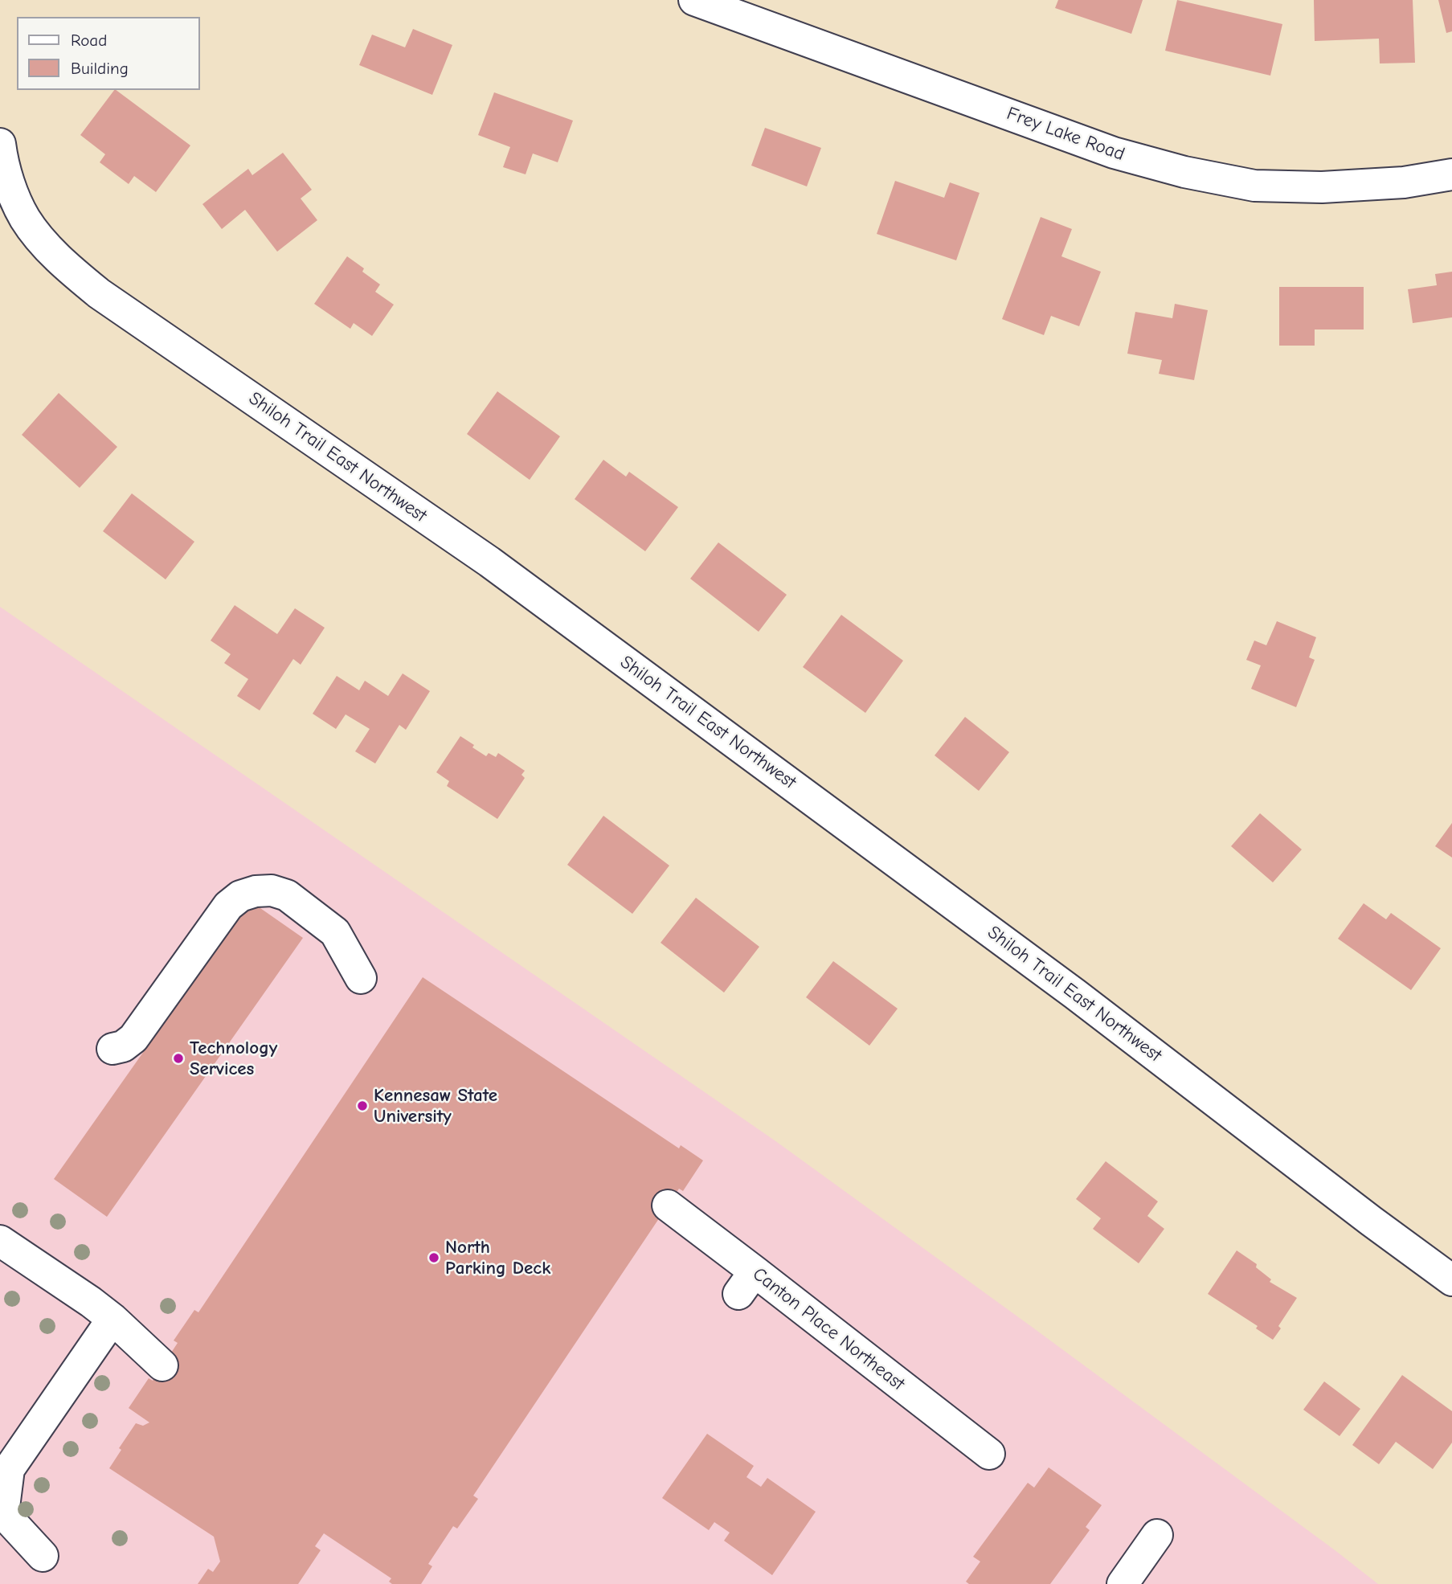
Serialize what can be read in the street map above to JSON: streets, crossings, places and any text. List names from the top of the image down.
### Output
{
  "streets": {
    "street": ["Frey Lake Road", "Shiloh Trail East Northwest", "Canton Place Northeast"]
  },
  "places": ["Technology Services", "Kennesaw State University", "North Parking Deck"],
  "legend": ["Road", "Building"]
}
